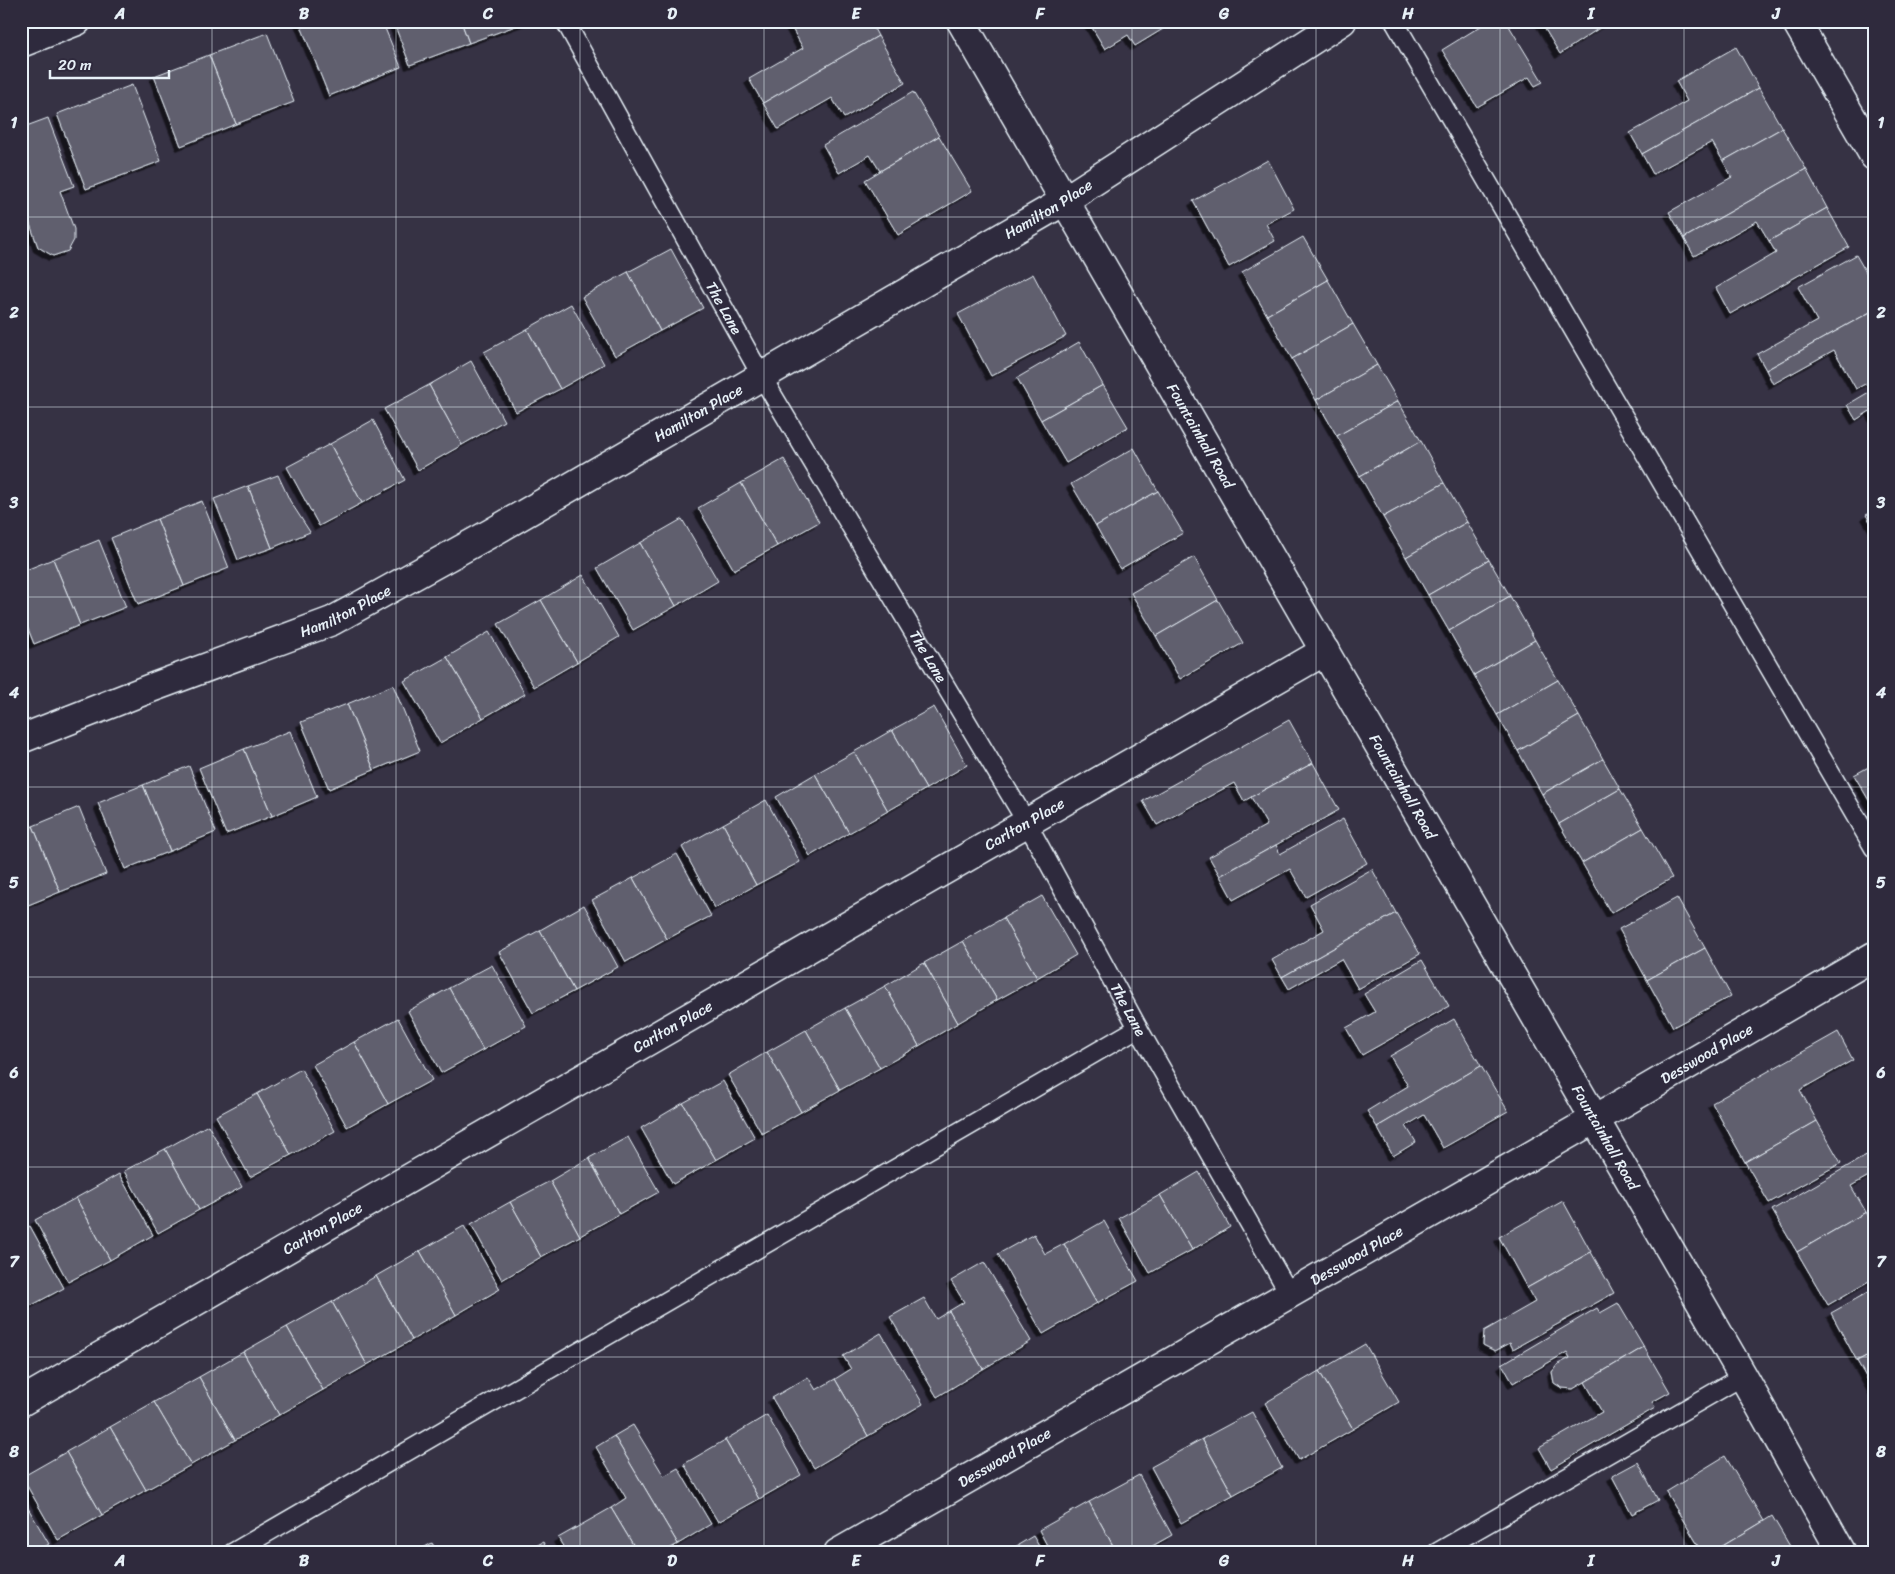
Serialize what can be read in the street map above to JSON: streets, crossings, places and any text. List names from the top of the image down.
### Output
{
  "streets": {
    "street": [
      "Hamilton Place",
      "Fountainhall Road",
      "Carlton Place",
      "Desswood Place"
    ],
    "lane": ["The Lane"]
  },
  "crossings": [
    ["Hamilton Place", "The Lane"],
    ["Hamilton Place", "Fountainhall Road"],
    ["The Lane", "Carlton Place"],
    ["The Lane", "Desswood Place"],
    ["Fountainhall Road", "Carlton Place"],
    ["Fountainhall Road", "Desswood Place"]
  ],
  "scale_bar": "20 m",
  "grid": {
    "columns": [
      "A",
      "B",
      "C",
      "D",
      "E",
      "F",
      "G",
      "H",
      "I",
      "J"
    ],
    "rows": [
      "1",
      "2",
      "3",
      "4",
      "5",
      "6",
      "7",
      "8"
    ]
  }
}
